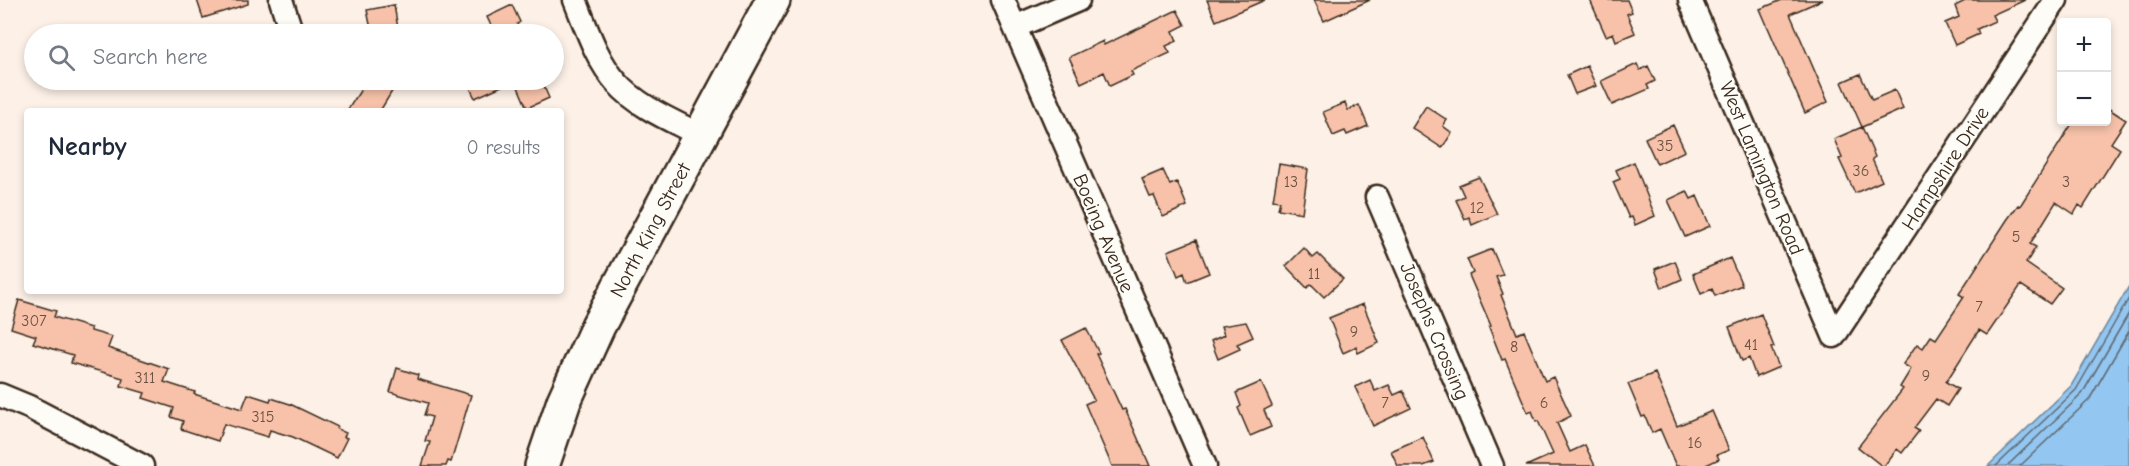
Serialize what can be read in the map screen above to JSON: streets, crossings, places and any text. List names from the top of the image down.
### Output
{
  "streets": {
    "main road": ["North King Street"],
    "street": [
      "West Lamington Road",
      "Hampshire Drive",
      "Boeing Avenue",
      "Josephs Crossing"
    ]
  },
  "crossings": [
    ["West Lamington Road", "Hampshire Drive"]
  ],
  "house_numbers": [
    "35",
    "36",
    "13",
    "3",
    "12",
    "5",
    "11",
    "7",
    "307",
    "9",
    "41",
    "8",
    "9",
    "311",
    "7",
    "6",
    "315",
    "16"
  ],
  "page": {
    "map_buttons": ["+", "−"],
    "search": "Search here",
    "heading": ["Nearby", "0 results"]
  }
}
